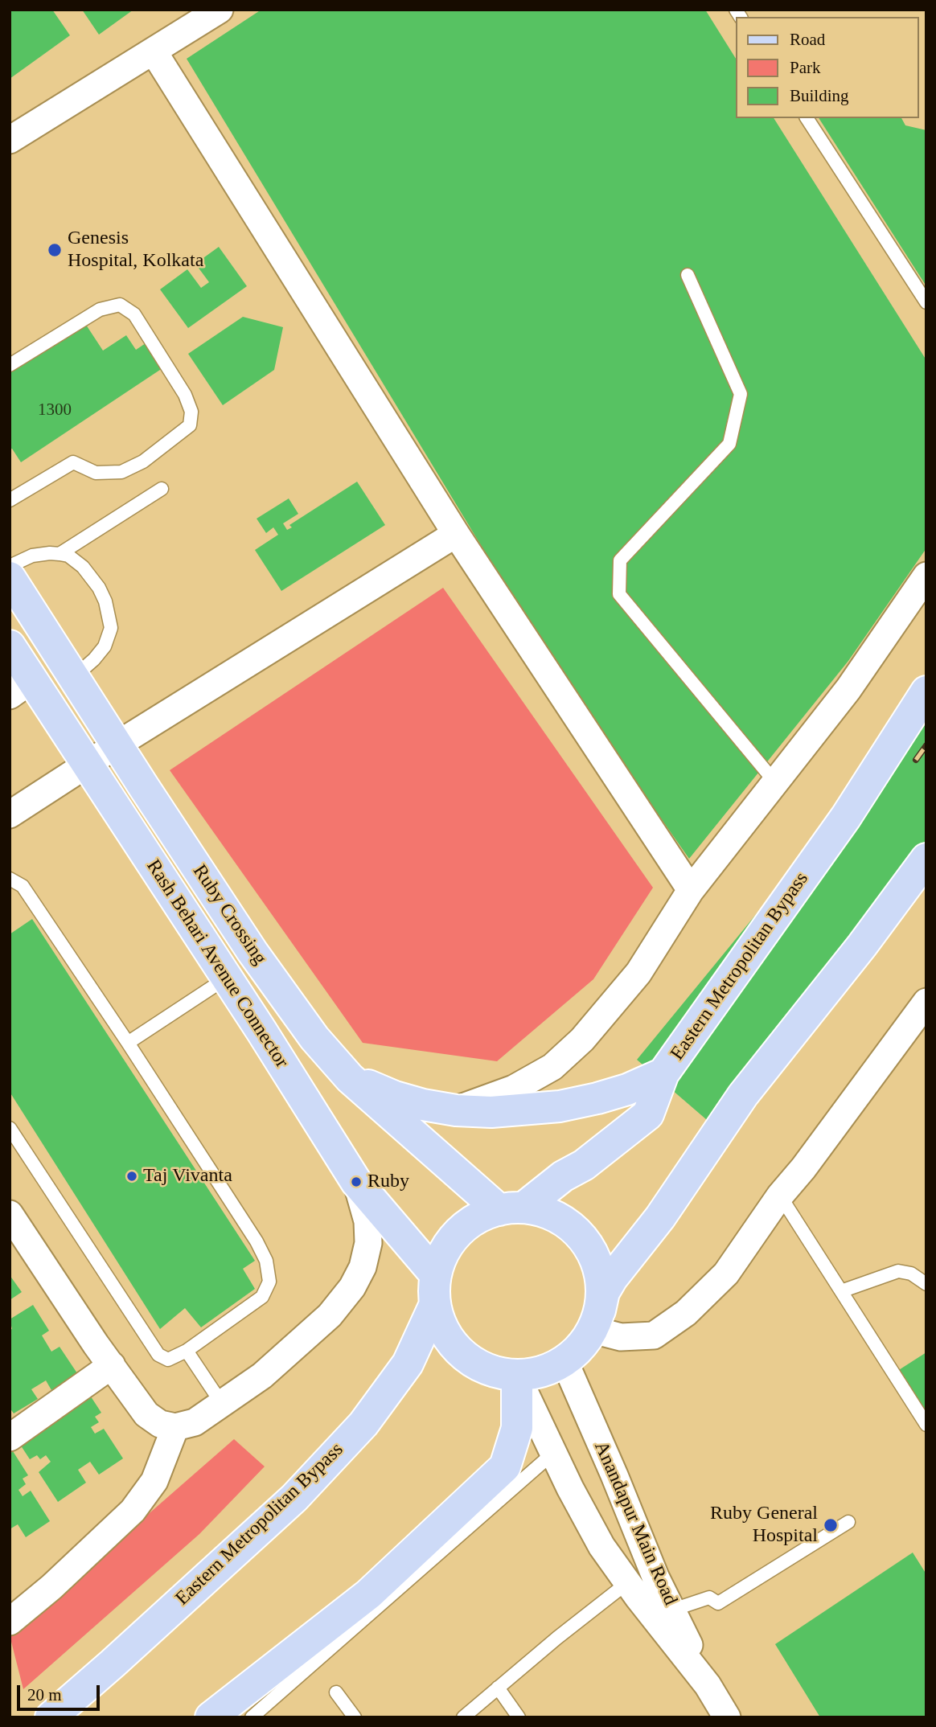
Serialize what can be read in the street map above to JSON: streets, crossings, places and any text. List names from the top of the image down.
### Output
{
  "streets": {
    "main road": ["Ruby Crossing", "Rash Behari Avenue Connector", "Eastern Metropolitan Bypass"],
    "street": ["Anandapur Main Road"]
  },
  "crossings": [
    ["Ruby Crossing", "Rash Behari Avenue Connector"],
    ["Ruby Crossing", "Eastern Metropolitan Bypass"],
    ["Ruby Crossing", "Anandapur Main Road"],
    ["Rash Behari Avenue Connector", "Eastern Metropolitan Bypass"],
    ["Rash Behari Avenue Connector", "Anandapur Main Road"],
    ["Eastern Metropolitan Bypass", "Anandapur Main Road"]
  ],
  "places": [
    "Genesis Hospital, Kolkata",
    "Taj Vivanta",
    "Ruby",
    "Ruby General Hospital"
  ],
  "house_numbers": ["1300"],
  "legend": ["Road", "Park", "Building"],
  "scale_bar": "20 m"
}
